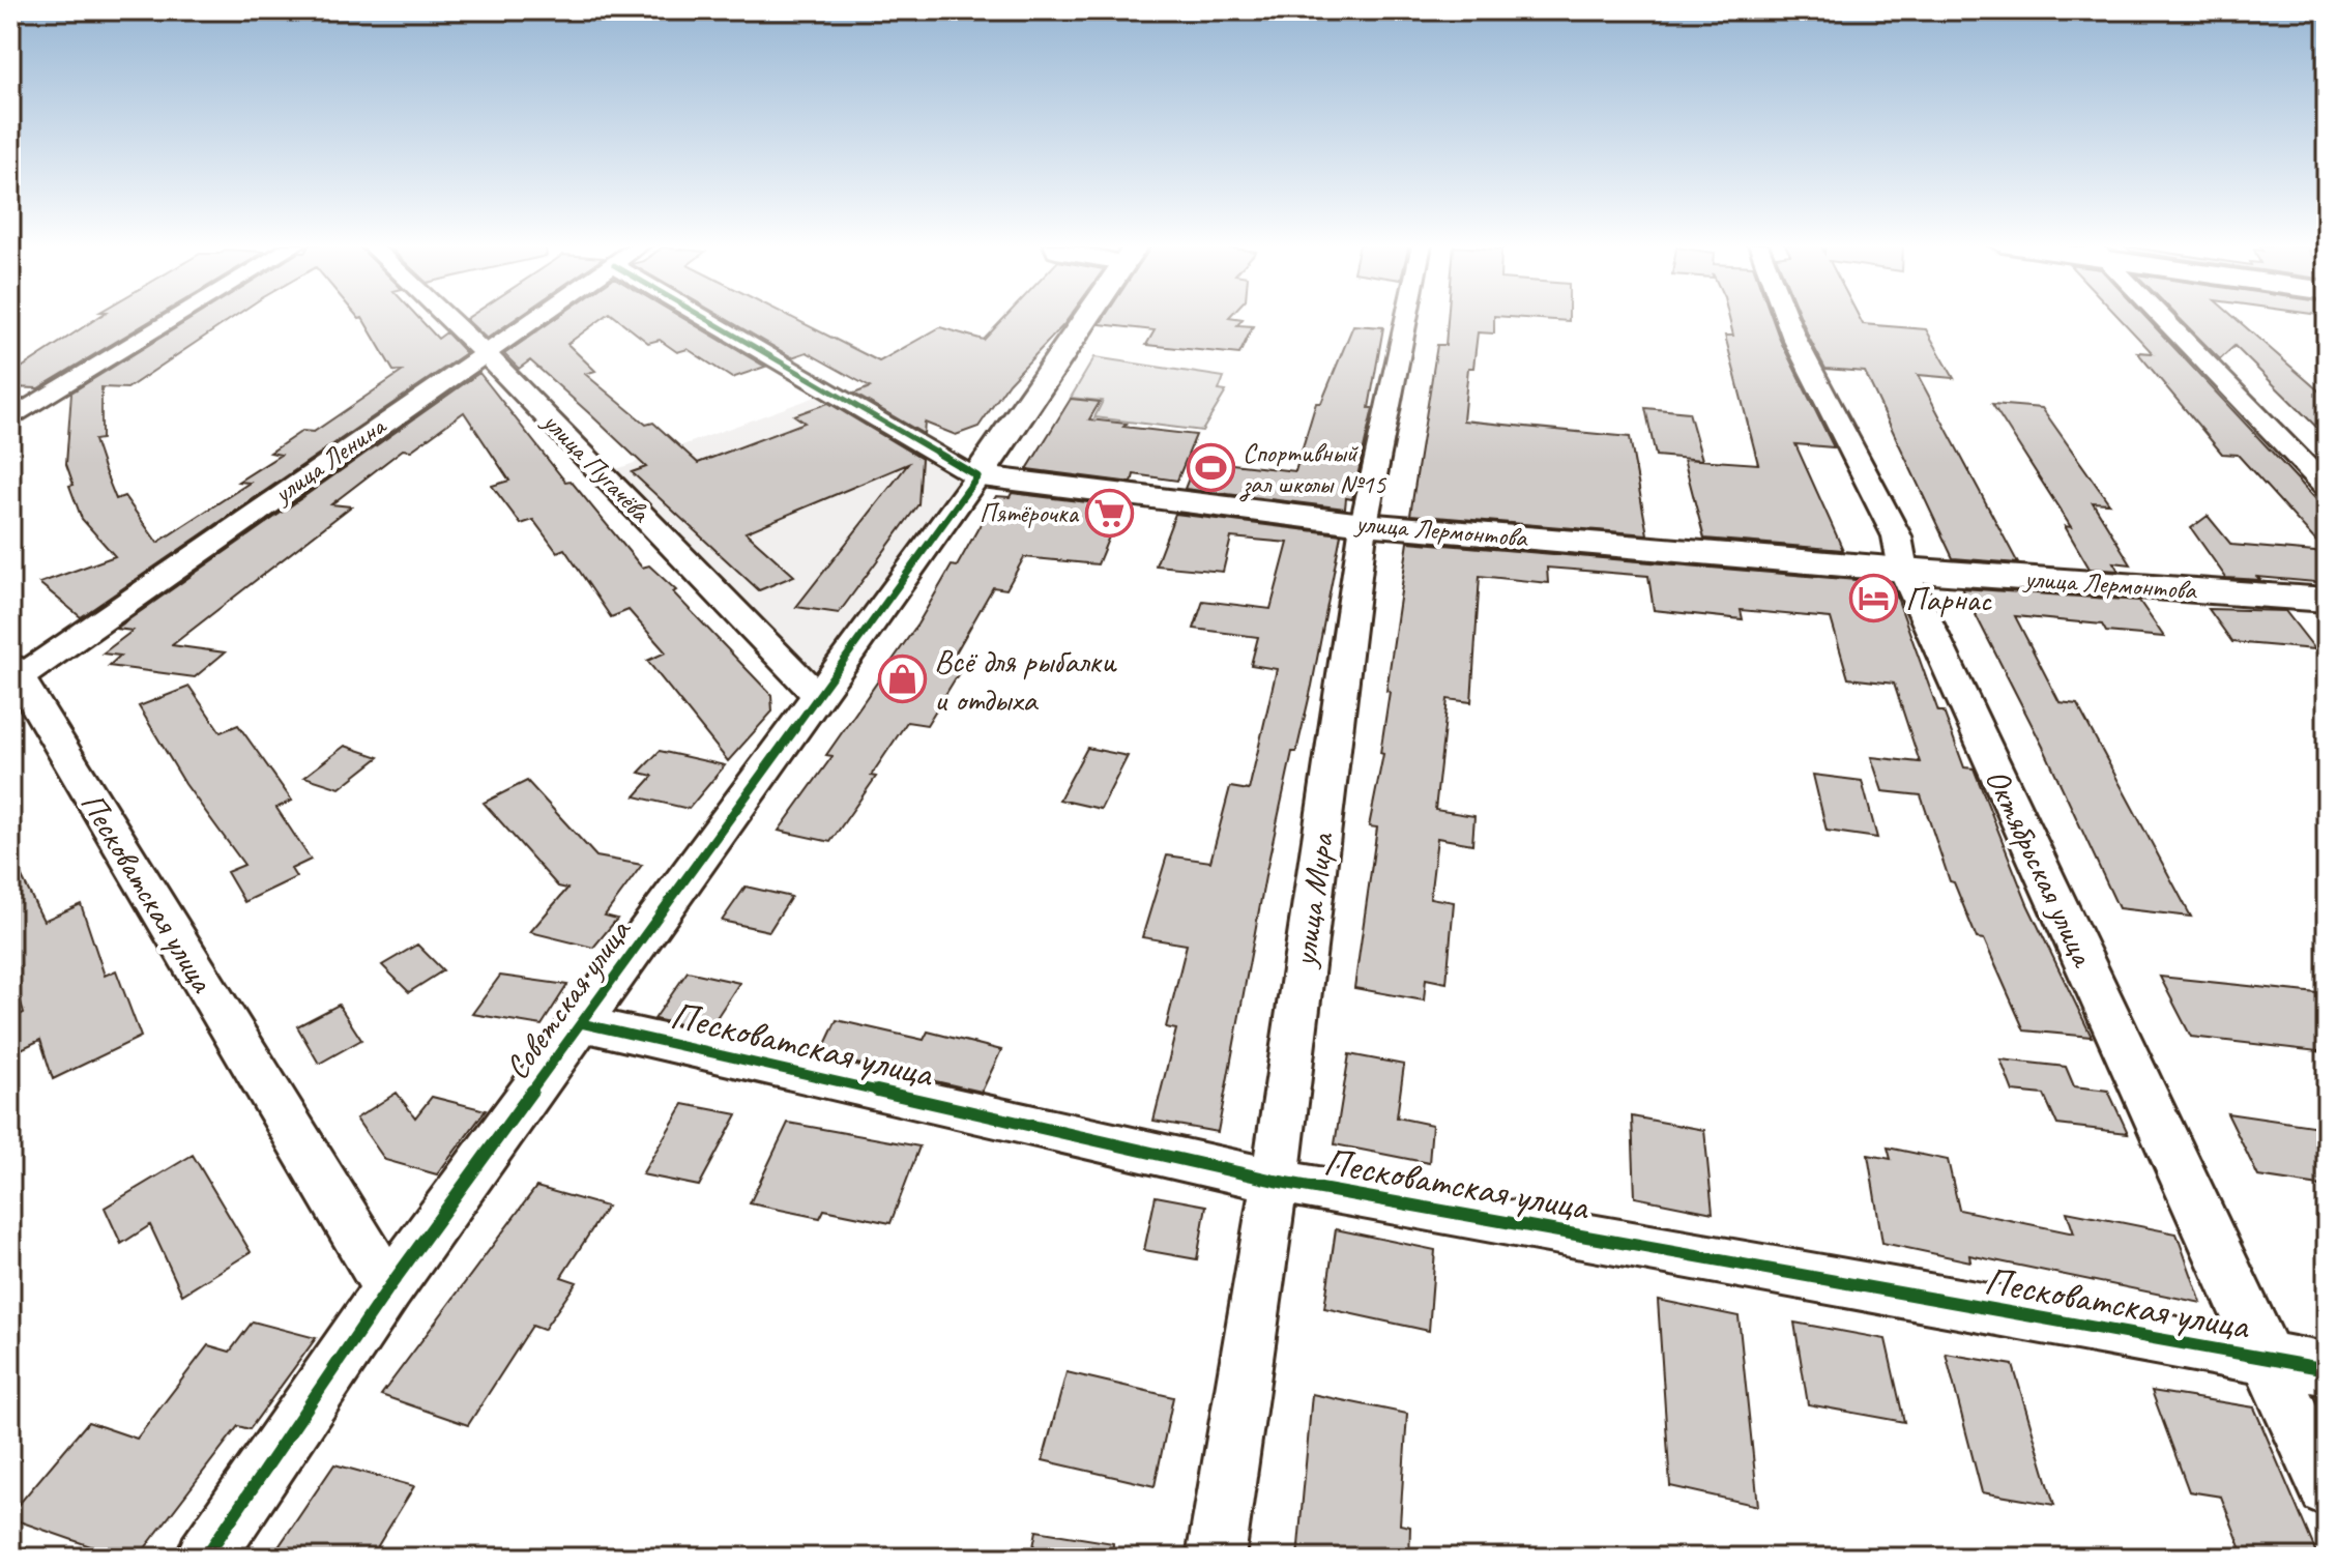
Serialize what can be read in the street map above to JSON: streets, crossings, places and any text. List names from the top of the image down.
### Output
{
  "streets": {
    "main road": ["улица Лермонтова", "Советская улица"],
    "street": [
      "улица Ленина",
      "улица Пугачёва",
      "Октябрьская улица",
      "Песковатская улица",
      "улица Мира"
    ]
  },
  "crossings": [
    ["улица Ленина", "улица Пугачёва"],
    ["улица Ленина", "Песковатская улица"],
    ["улица Пугачёва", "Советская улица"],
    ["улица Лермонтова", "Октябрьская улица"],
    ["улица Лермонтова", "улица Мира"],
    ["улица Лермонтова", "Советская улица"],
    ["Октябрьская улица", "Песковатская улица"],
    ["Песковатская улица", "улица Мира"],
    ["Песковатская улица", "Советская улица"]
  ],
  "places": {
    "sports": ["Спортивный зал школы №15"],
    "supermarket": ["Пятёрочка"],
    "hotel": ["Парнас"],
    "shop": ["Всё для рыбалки и отдыха"]
  }
}
